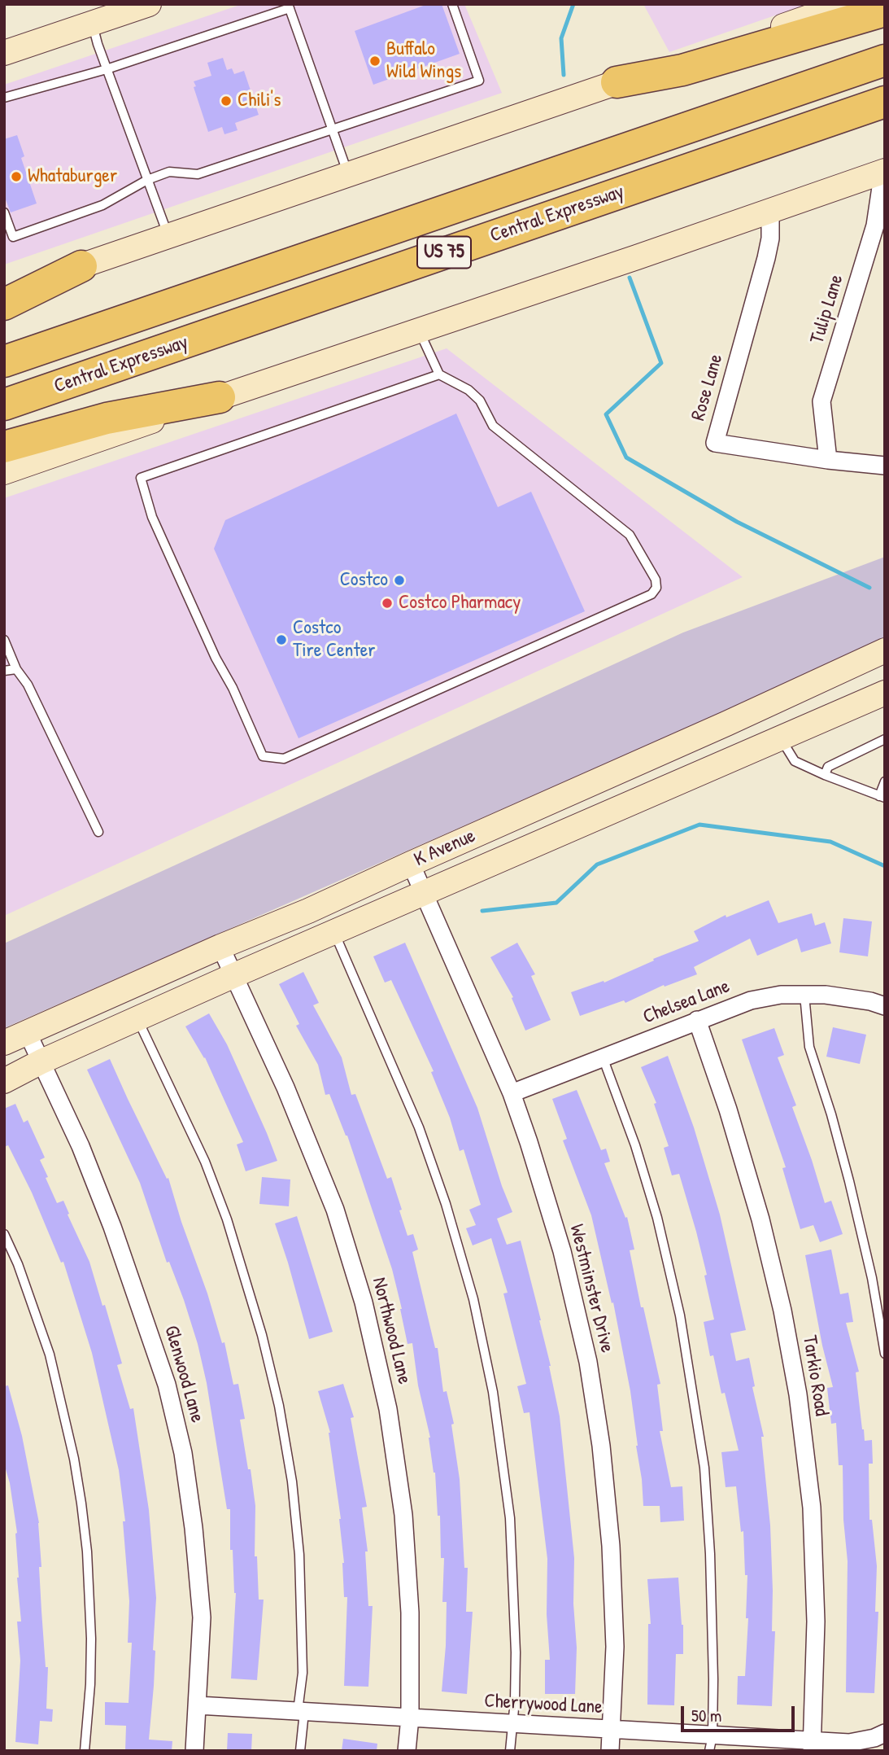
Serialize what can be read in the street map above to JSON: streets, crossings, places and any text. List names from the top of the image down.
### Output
{
  "streets": {
    "highway": ["Central Expressway", "US 75"],
    "main road": ["K Avenue"],
    "street": [
      "Tulip Lane",
      "Rose Lane",
      "Chelsea Lane",
      "Westminster Drive",
      "Northwood Lane",
      "Glenwood Lane",
      "Tarkio Road",
      "Cherrywood Lane"
    ]
  },
  "crossings": [
    ["Tulip Lane", "Rose Lane"],
    ["K Avenue", "Westminster Drive"],
    ["K Avenue", "Northwood Lane"],
    ["K Avenue", "Glenwood Lane"],
    ["Chelsea Lane", "Westminster Drive"],
    ["Chelsea Lane", "Tarkio Road"],
    ["Westminster Drive", "Cherrywood Lane"],
    ["Northwood Lane", "Cherrywood Lane"],
    ["Glenwood Lane", "Cherrywood Lane"],
    ["Tarkio Road", "Cherrywood Lane"]
  ],
  "places": [
    "Buffalo Wild Wings",
    "Chili's",
    "Whataburger",
    "Costco",
    "Costco Pharmacy",
    "Costco Tire Center"
  ],
  "scale_bar": "50 m"
}
